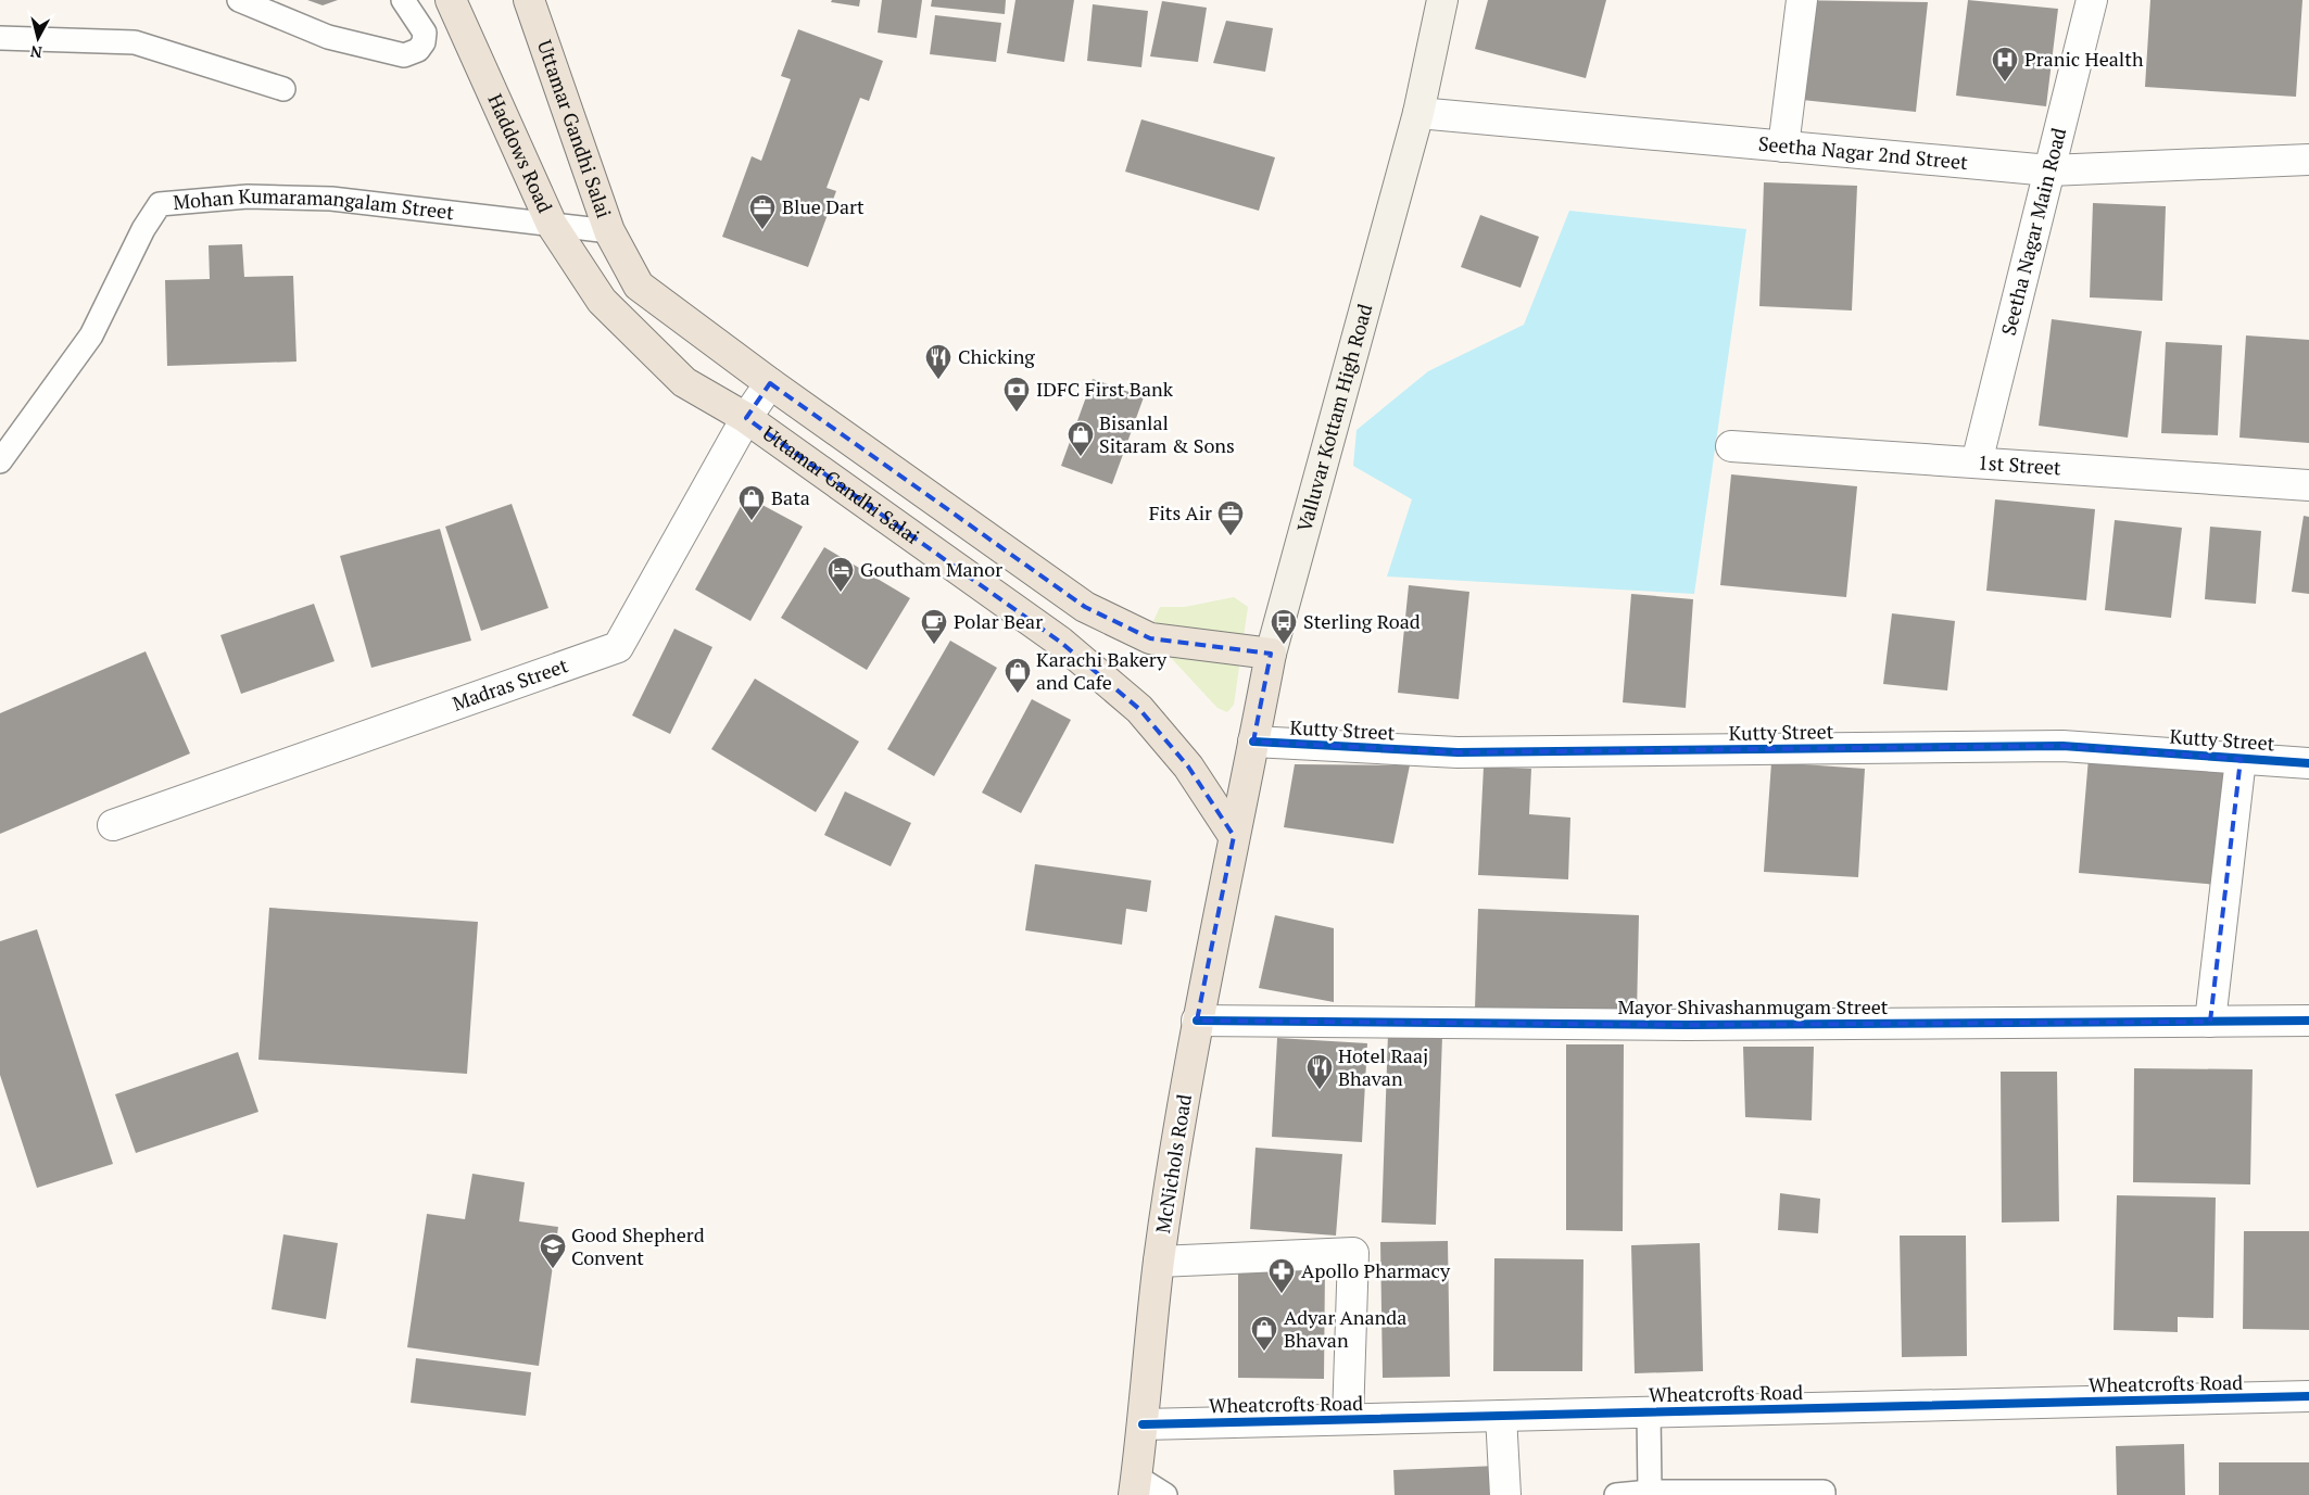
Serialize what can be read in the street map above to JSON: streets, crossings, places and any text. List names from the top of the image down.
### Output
{
  "streets": {
    "main road": [
      "Uttamar Gandhi Salai",
      "Haddows Road",
      "Valluvar Kottam High Road",
      "McNichols Road"
    ],
    "street": [
      "Seetha Nagar 2nd Street",
      "Seetha Nagar Main Road",
      "1st Street",
      "Madras Street",
      "Kutty Street",
      "Mayor Shivashanmugam Street",
      "Wheatcrofts Road"
    ],
    "lane": ["Mohan Kumaramangalam Street"]
  },
  "crossings": [
    ["Uttamar Gandhi Salai", "Haddows Road"],
    ["Uttamar Gandhi Salai", "Mohan Kumaramangalam Street"],
    ["Uttamar Gandhi Salai", "Valluvar Kottam High Road"],
    ["Uttamar Gandhi Salai", "Madras Street"],
    ["Uttamar Gandhi Salai", "McNichols Road"],
    ["Haddows Road", "Mohan Kumaramangalam Street"],
    ["Seetha Nagar 2nd Street", "Seetha Nagar Main Road"],
    ["Seetha Nagar 2nd Street", "Valluvar Kottam High Road"],
    ["Seetha Nagar Main Road", "1st Street"],
    ["Valluvar Kottam High Road", "Kutty Street"],
    ["Valluvar Kottam High Road", "McNichols Road"],
    ["Mayor Shivashanmugam Street", "McNichols Road"],
    ["McNichols Road", "Wheatcrofts Road"]
  ],
  "places": {
    "hospital": ["Pranic Health"],
    "office": ["Blue Dart", "Fits Air"],
    "restaurant": ["Chicking", "Hotel Raaj Bhavan"],
    "bank": ["IDFC First Bank"],
    "shop": [
      "Bisanlal Sitaram & Sons",
      "Bata",
      "Karachi Bakery and Cafe",
      "Adyar Ananda Bhavan"
    ],
    "hotel": ["Goutham Manor"],
    "cafe": ["Polar Bear"],
    "bus stop": ["Sterling Road"],
    "school or university": ["Good Shepherd Convent"],
    "pharmacy": ["Apollo Pharmacy"]
  },
  "north": "bottom"
}
